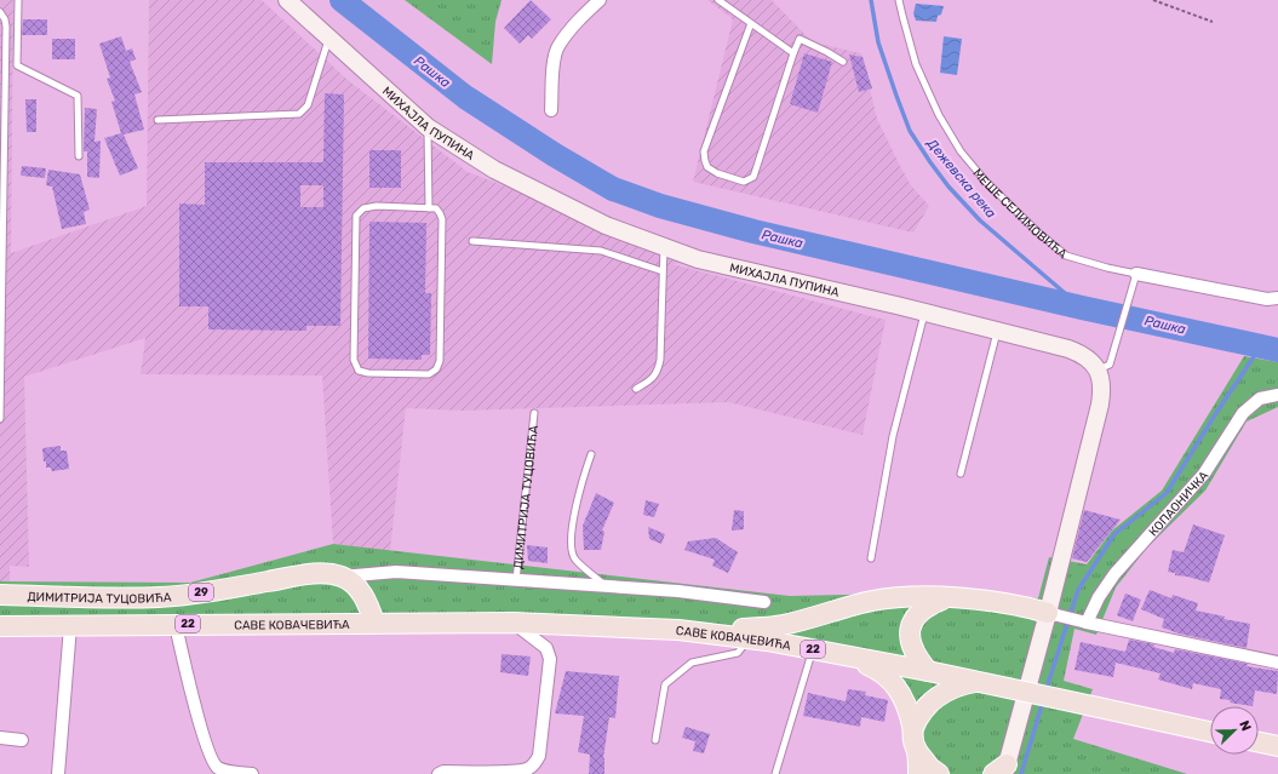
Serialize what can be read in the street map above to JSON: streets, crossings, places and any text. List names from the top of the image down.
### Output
{
  "streets": {
    "main road": [
      "ДИМИТРИЈА ТУЦОВИЋА",
      "29",
      "22",
      "САВЕ КОВАЧЕВИЋА"
    ],
    "street": ["МИХАЈЛА ПУПИНА", "МЕШЕ СЕЛИМОВИЋА", "КОПАОНИЧКА"]
  },
  "water": ["Рашка", "Дежевска река"],
  "north": "top right"
}
